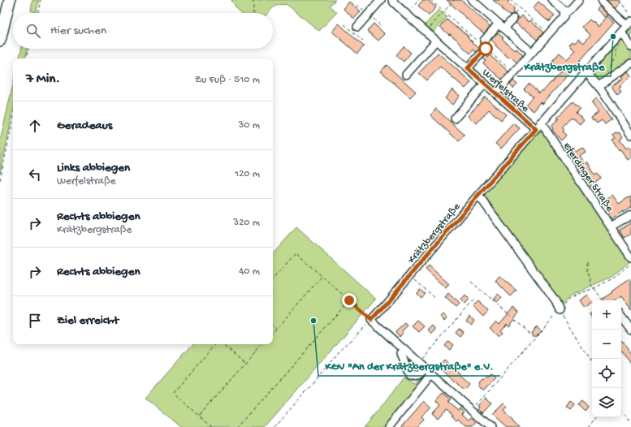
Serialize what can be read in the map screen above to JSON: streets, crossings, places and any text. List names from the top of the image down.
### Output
{
  "streets": {
    "street": ["Werfelstraße", "Eferdinger Straße", "Krätzbergstraße"]
  },
  "crossings": [
    ["Werfelstraße", "Eferdinger Straße"],
    ["Werfelstraße", "Krätzbergstraße"],
    ["Eferdinger Straße", "Krätzbergstraße"]
  ],
  "places": ["Krätzbergstraße", "KGV \"An der Krätzbergstraße\" e.V."],
  "page": {
    "search": "Hier suchen",
    "heading": ["7 Min.", "Zu Fuß · 510 m"],
    "list": [
      ["Geradeaus", "30 m"],
      ["Links abbiegen", "Werfelstraße", "120 m"],
      ["Rechts abbiegen", "Krätzbergstraße", "320 m"],
      ["Rechts abbiegen", "40 m"],
      "Ziel erreicht"
    ],
    "map_buttons": ["+", "−"]
  }
}
